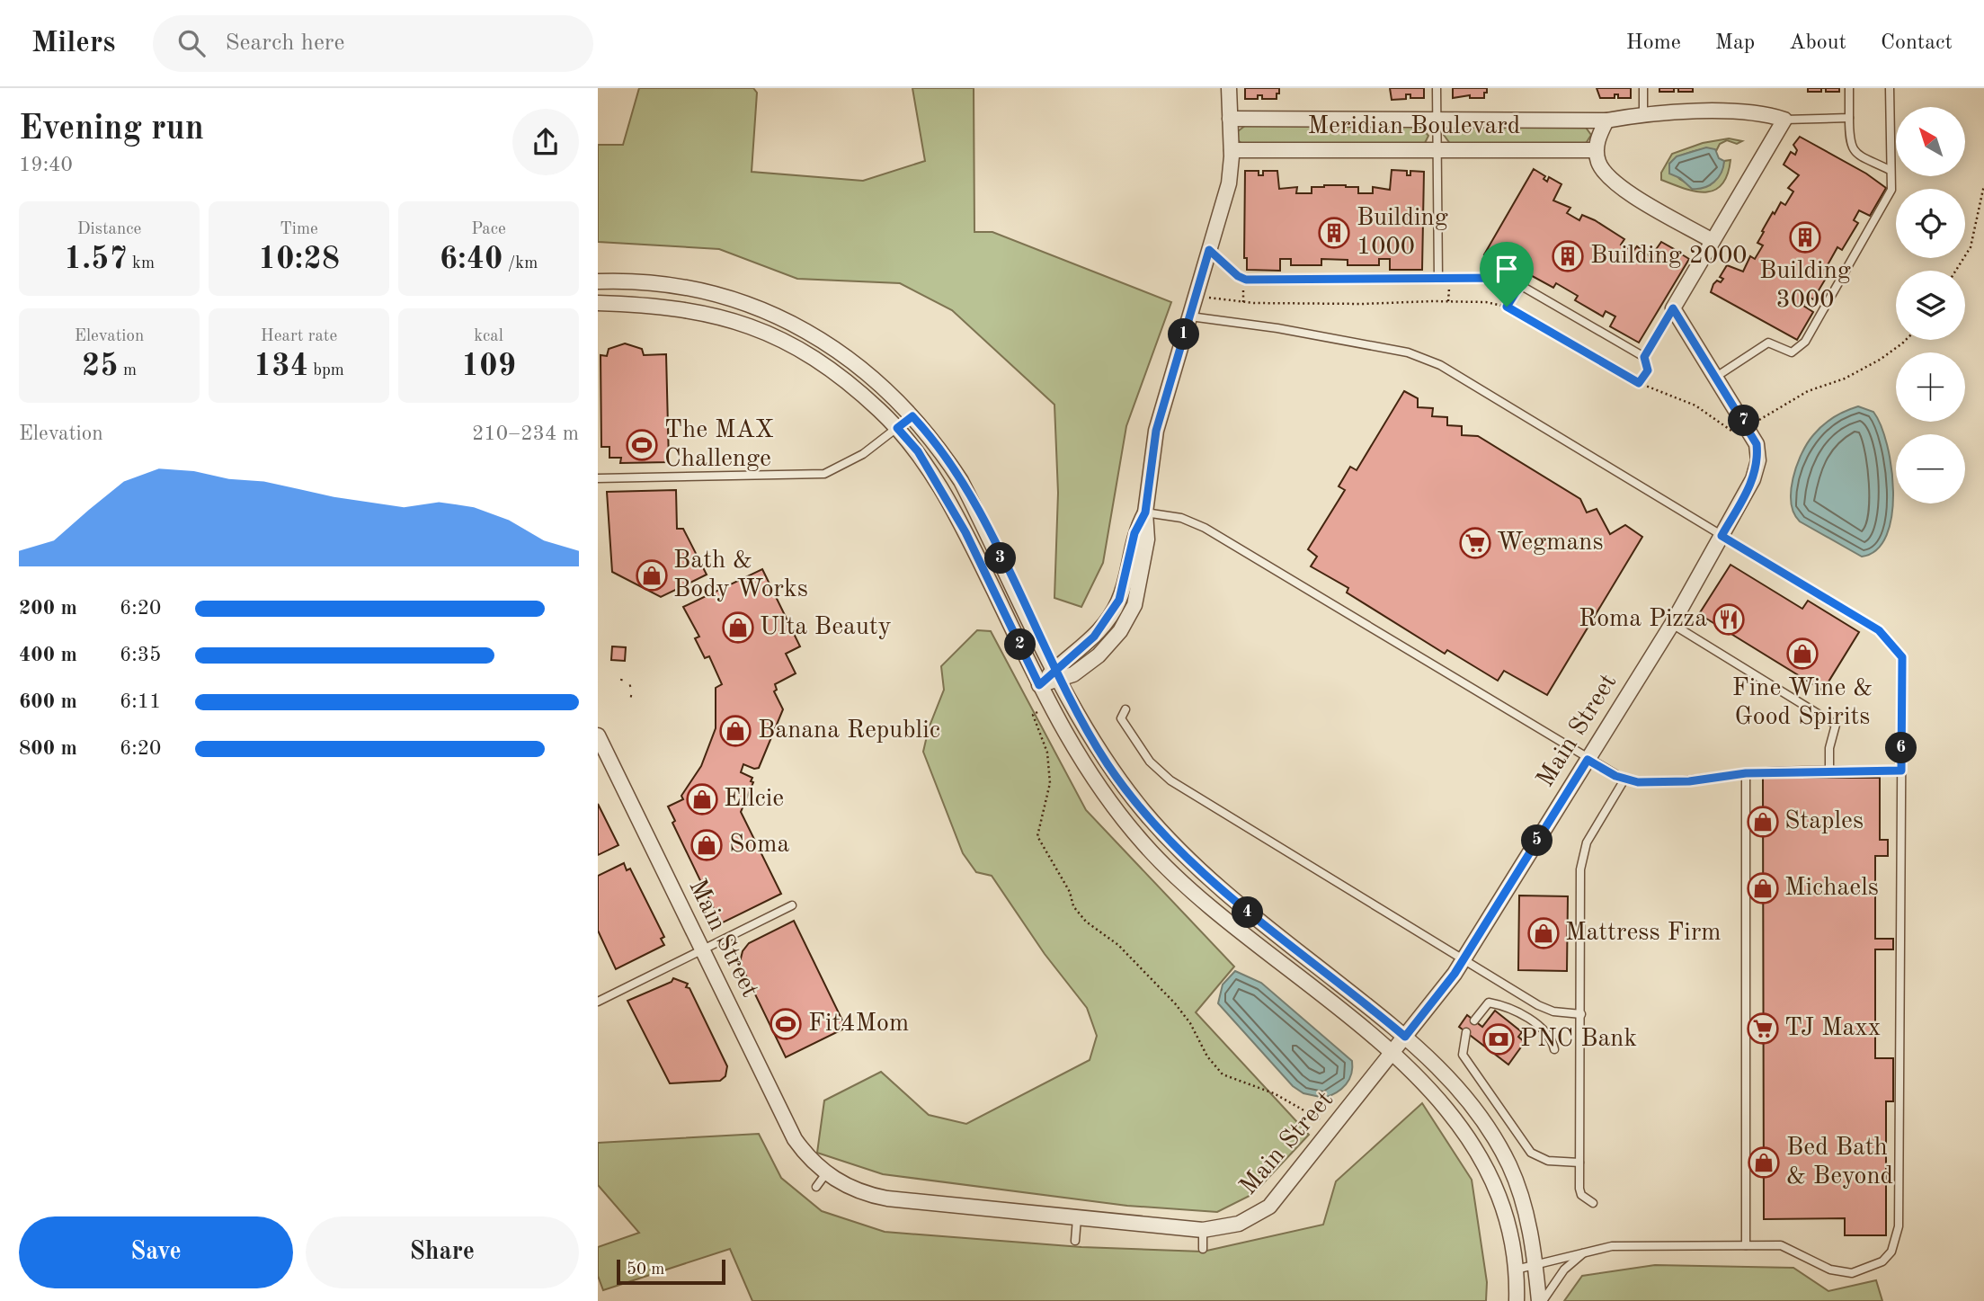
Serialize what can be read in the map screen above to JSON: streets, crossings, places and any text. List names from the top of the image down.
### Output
{
  "streets": {
    "street": ["Meridian Boulevard", "Main Street"]
  },
  "places": {
    "building": ["Building 1000", "Building 3000", "Building 2000"],
    "sports": ["The MAX Challenge", "Fit4Mom"],
    "supermarket": ["Wegmans", "TJ Maxx"],
    "shop": [
      "Bath & Body Works",
      "Ulta Beauty",
      "Fine Wine & Good Spirits",
      "Banana Republic",
      "Ellcie",
      "Staples",
      "Soma",
      "Michaels",
      "Mattress Firm",
      "Bed Bath & Beyond"
    ],
    "restaurant": ["Roma Pizza"],
    "bank": ["PNC Bank"]
  },
  "scale_bar": "50 m",
  "north": "top left",
  "page": {
    "header": "Milers",
    "search": "Search here",
    "nav": [
      "Home",
      "Map",
      "About",
      "Contact"
    ],
    "heading": ["Evening run", "19:40"],
    "map_buttons": ["+", "−"],
    "stats": [
      ["Distance", "1.57 km"],
      ["Time", "10:28"],
      ["Pace", "6:40 /km"],
      ["Elevation", "25 m"],
      ["Heart rate", "134 bpm"],
      ["kcal", "109"]
    ],
    "pins": [
      "1",
      "7",
      "3",
      "2",
      "6",
      "5",
      "4"
    ],
    "chart": ["Elevation", "210–234 m"],
    "list": [
      {
        "name": "200 m",
        "note": "6:20"
      },
      {
        "name": "400 m",
        "note": "6:35"
      },
      {
        "name": "600 m",
        "note": "6:11"
      },
      {
        "name": "800 m",
        "note": "6:20"
      }
    ],
    "buttons": ["Save", "Share"],
    "scale": "50 m"
  }
}
